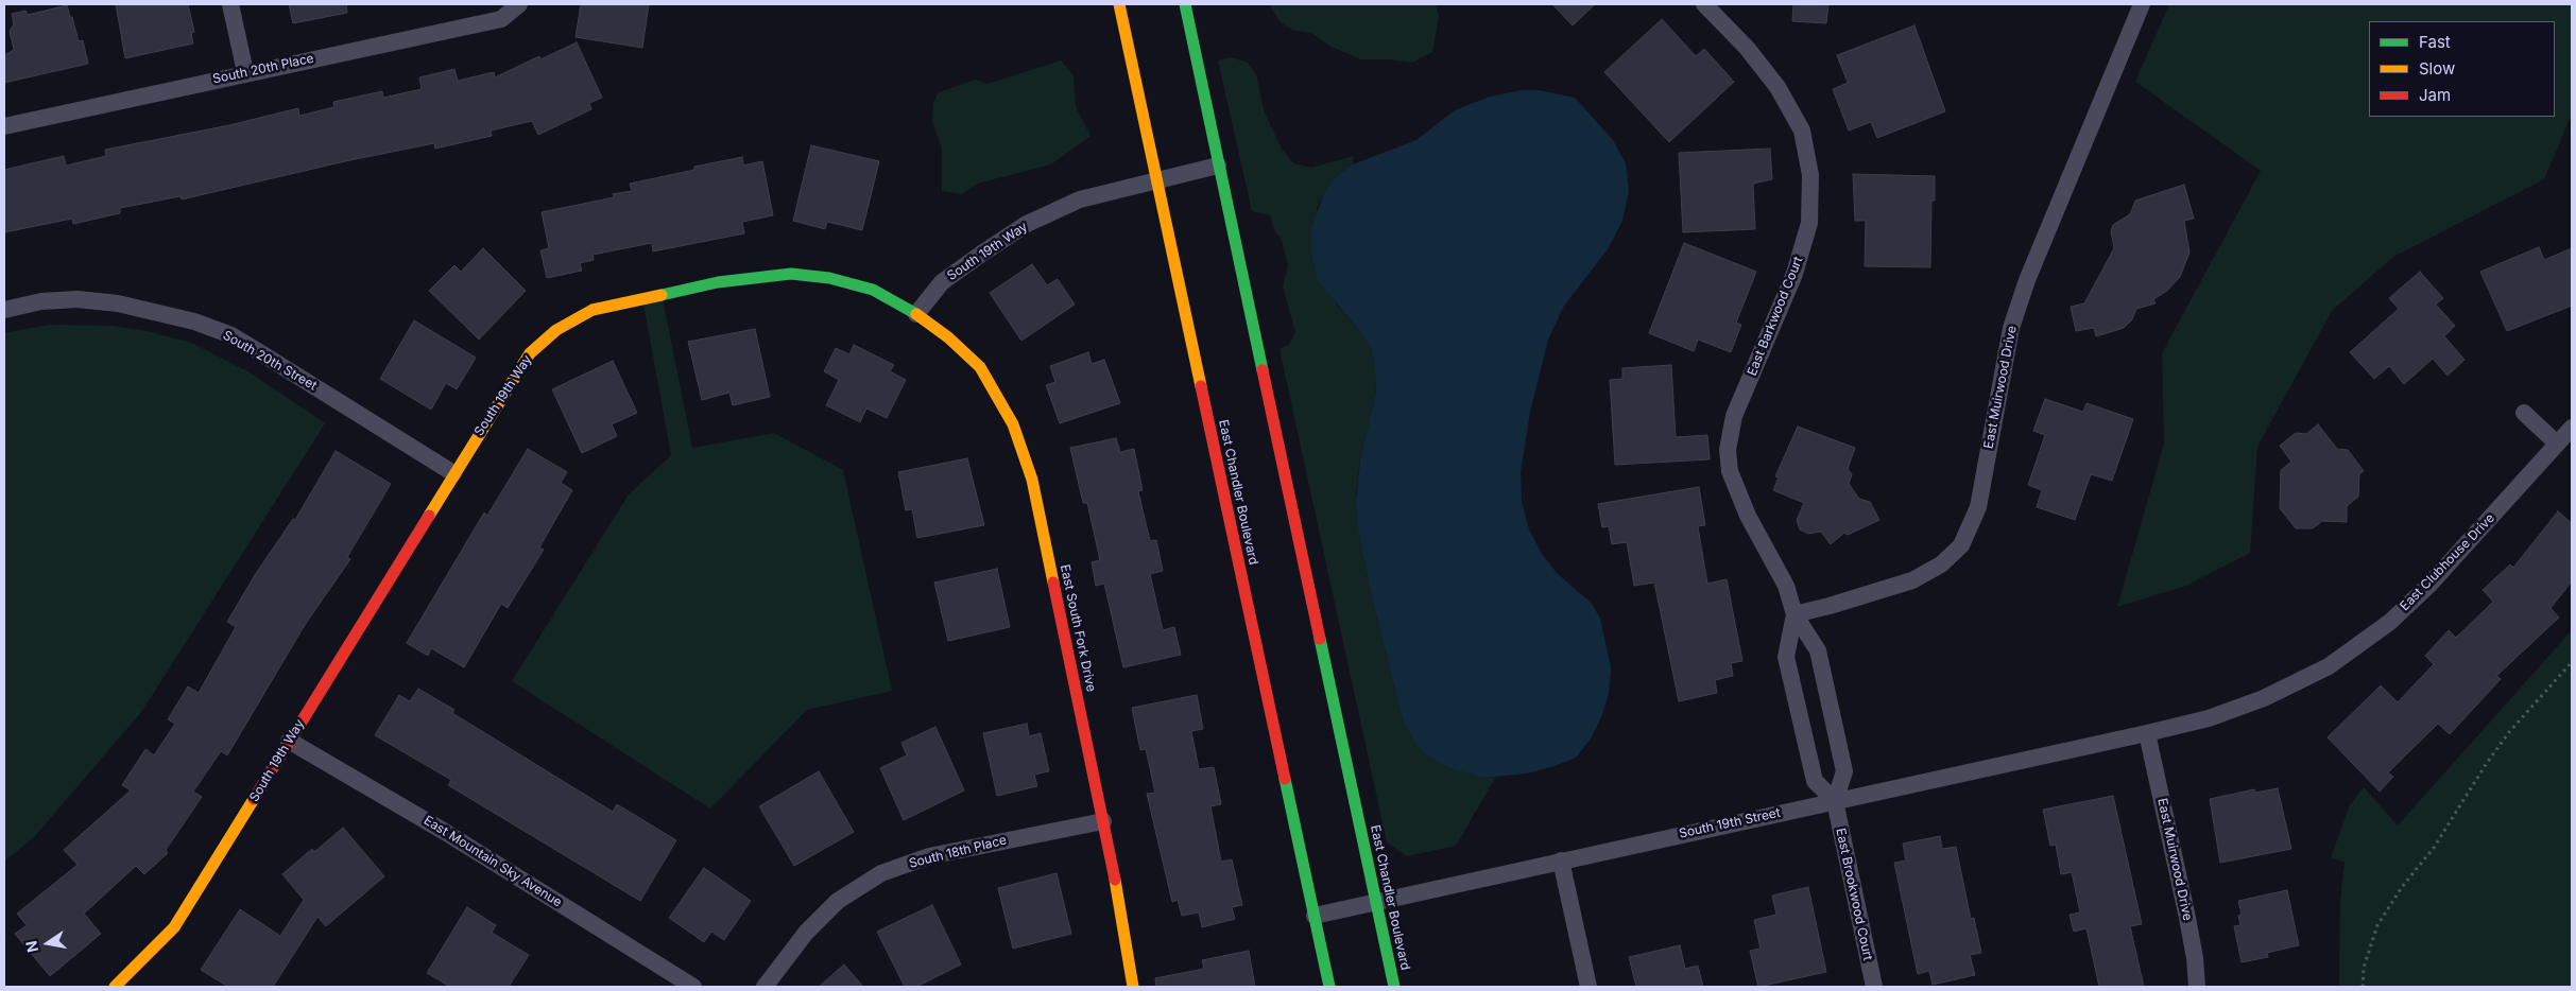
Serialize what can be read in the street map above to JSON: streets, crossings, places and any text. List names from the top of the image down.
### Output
{
  "streets": {
    "main road": ["South 19th Way", "East Chandler Boulevard", "East South Fork Drive"],
    "street": [
      "South 20th Place",
      "East Barkwood Court",
      "South 20th Street",
      "East Muirwood Drive",
      "East Clubhouse Drive",
      "South 19th Street",
      "South 18th Place",
      "East Mountain Sky Avenue",
      "East Brookwood Court"
    ]
  },
  "crossings": [
    ["South 19th Way", "South 20th Street"],
    ["South 19th Way", "East Chandler Boulevard"],
    ["South 19th Way", "East South Fork Drive"],
    ["South 19th Way", "East Mountain Sky Avenue"],
    ["East Barkwood Court", "East Muirwood Drive"],
    ["East Barkwood Court", "South 19th Street"],
    ["East Barkwood Court", "East Brookwood Court"],
    ["East Muirwood Drive", "East Clubhouse Drive"],
    ["East Muirwood Drive", "South 19th Street"],
    ["East Chandler Boulevard", "South 19th Street"],
    ["East Clubhouse Drive", "South 19th Street"],
    ["East South Fork Drive", "South 18th Place"],
    ["South 19th Street", "East Brookwood Court"]
  ],
  "legend": ["Fast", "Slow", "Jam"],
  "north": "left"
}
